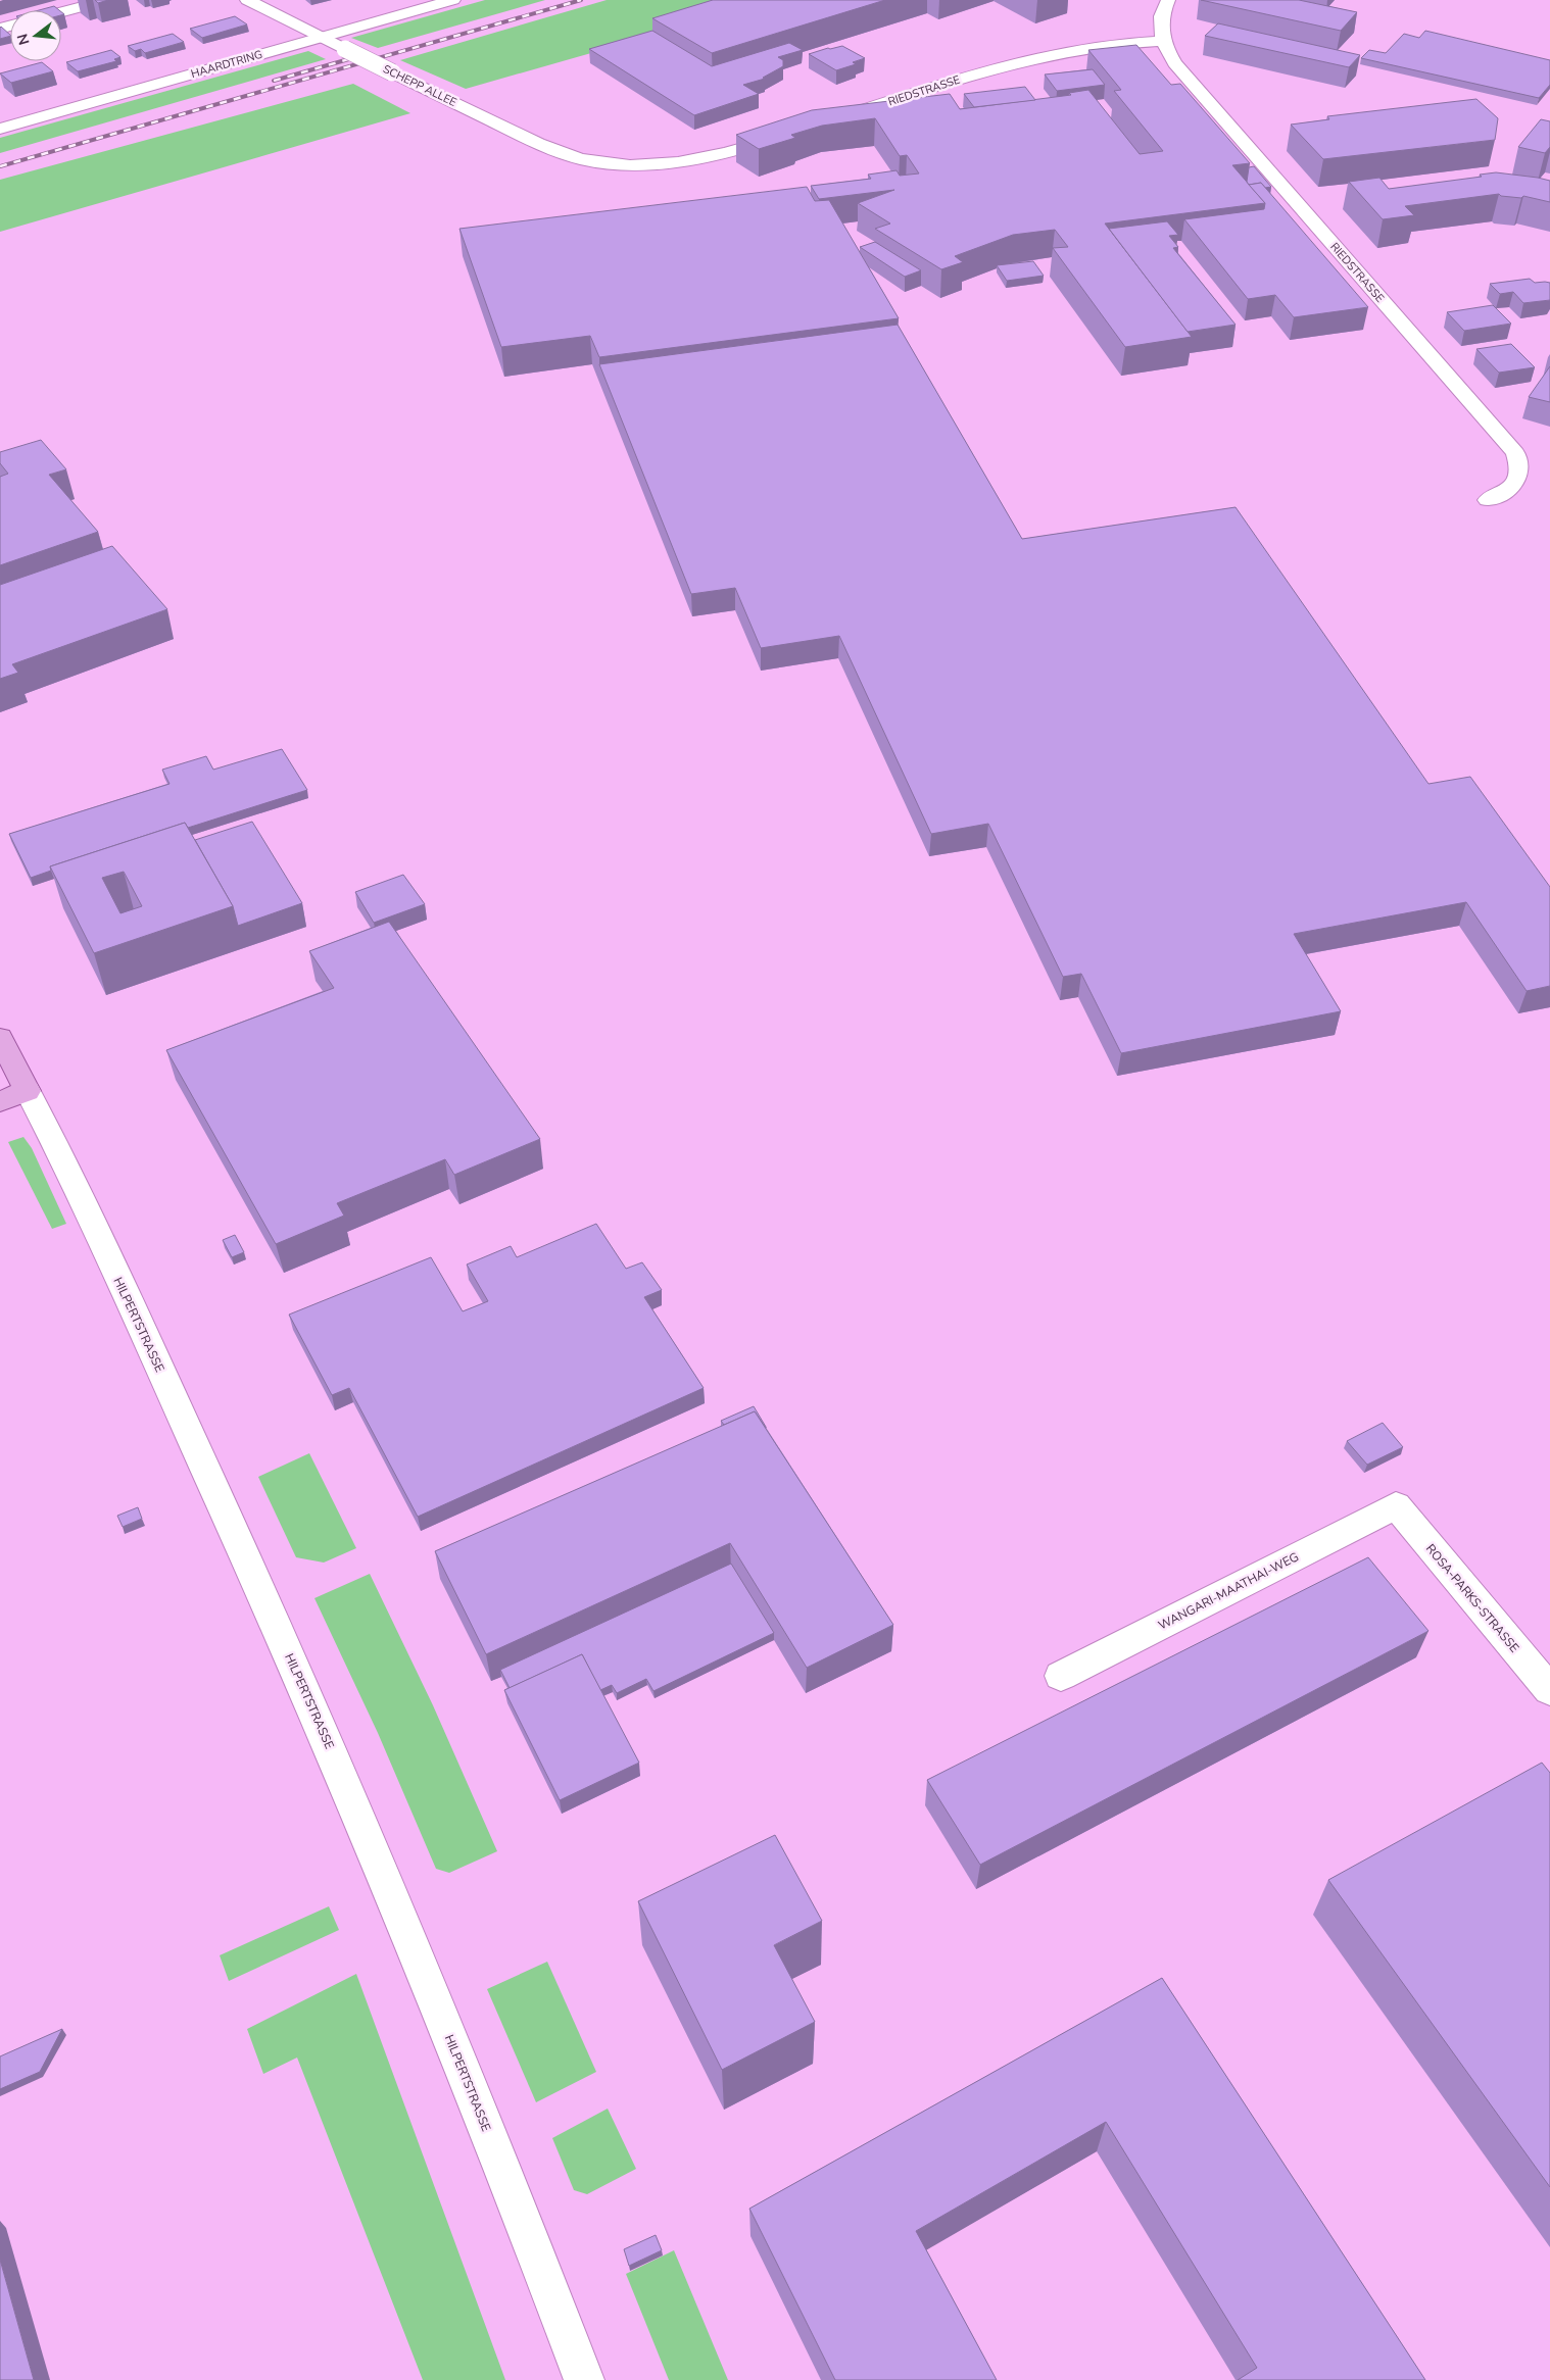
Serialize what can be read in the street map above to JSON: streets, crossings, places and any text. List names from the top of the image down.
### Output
{
  "streets": {
    "main road": ["HILPERTSTRASSE"],
    "street": [
      "HAARDTRING",
      "SCHEPP ALLEE",
      "RIEDSTRASSE",
      "WANGARI-MAATHAI-WEG",
      "ROSA-PARKS-STRASSE"
    ]
  },
  "crossings": [
    ["HAARDTRING", "SCHEPP ALLEE"],
    ["WANGARI-MAATHAI-WEG", "ROSA-PARKS-STRASSE"]
  ],
  "north": "left"
}
